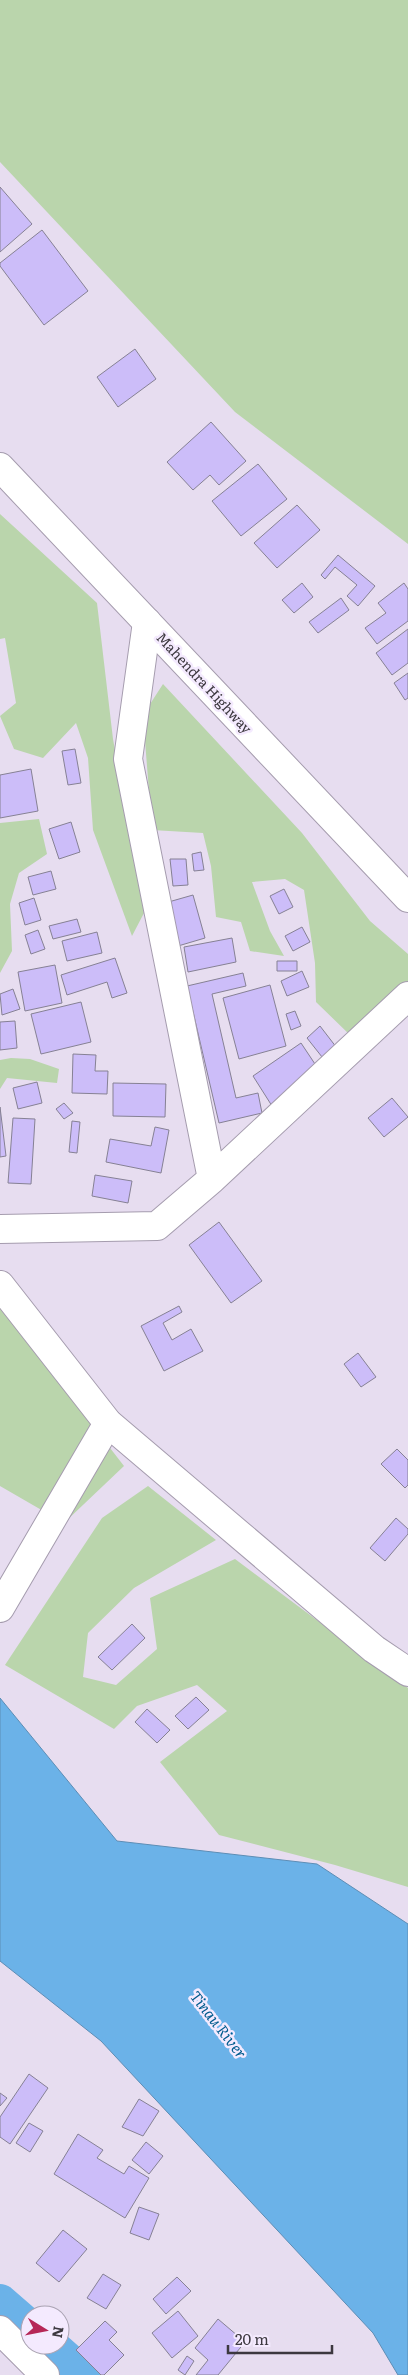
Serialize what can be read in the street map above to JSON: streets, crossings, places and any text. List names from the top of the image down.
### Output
{
  "streets": {
    "main road": ["Mahendra Highway"]
  },
  "water": ["Tinau River"],
  "scale_bar": "20 m",
  "north": "right"
}
